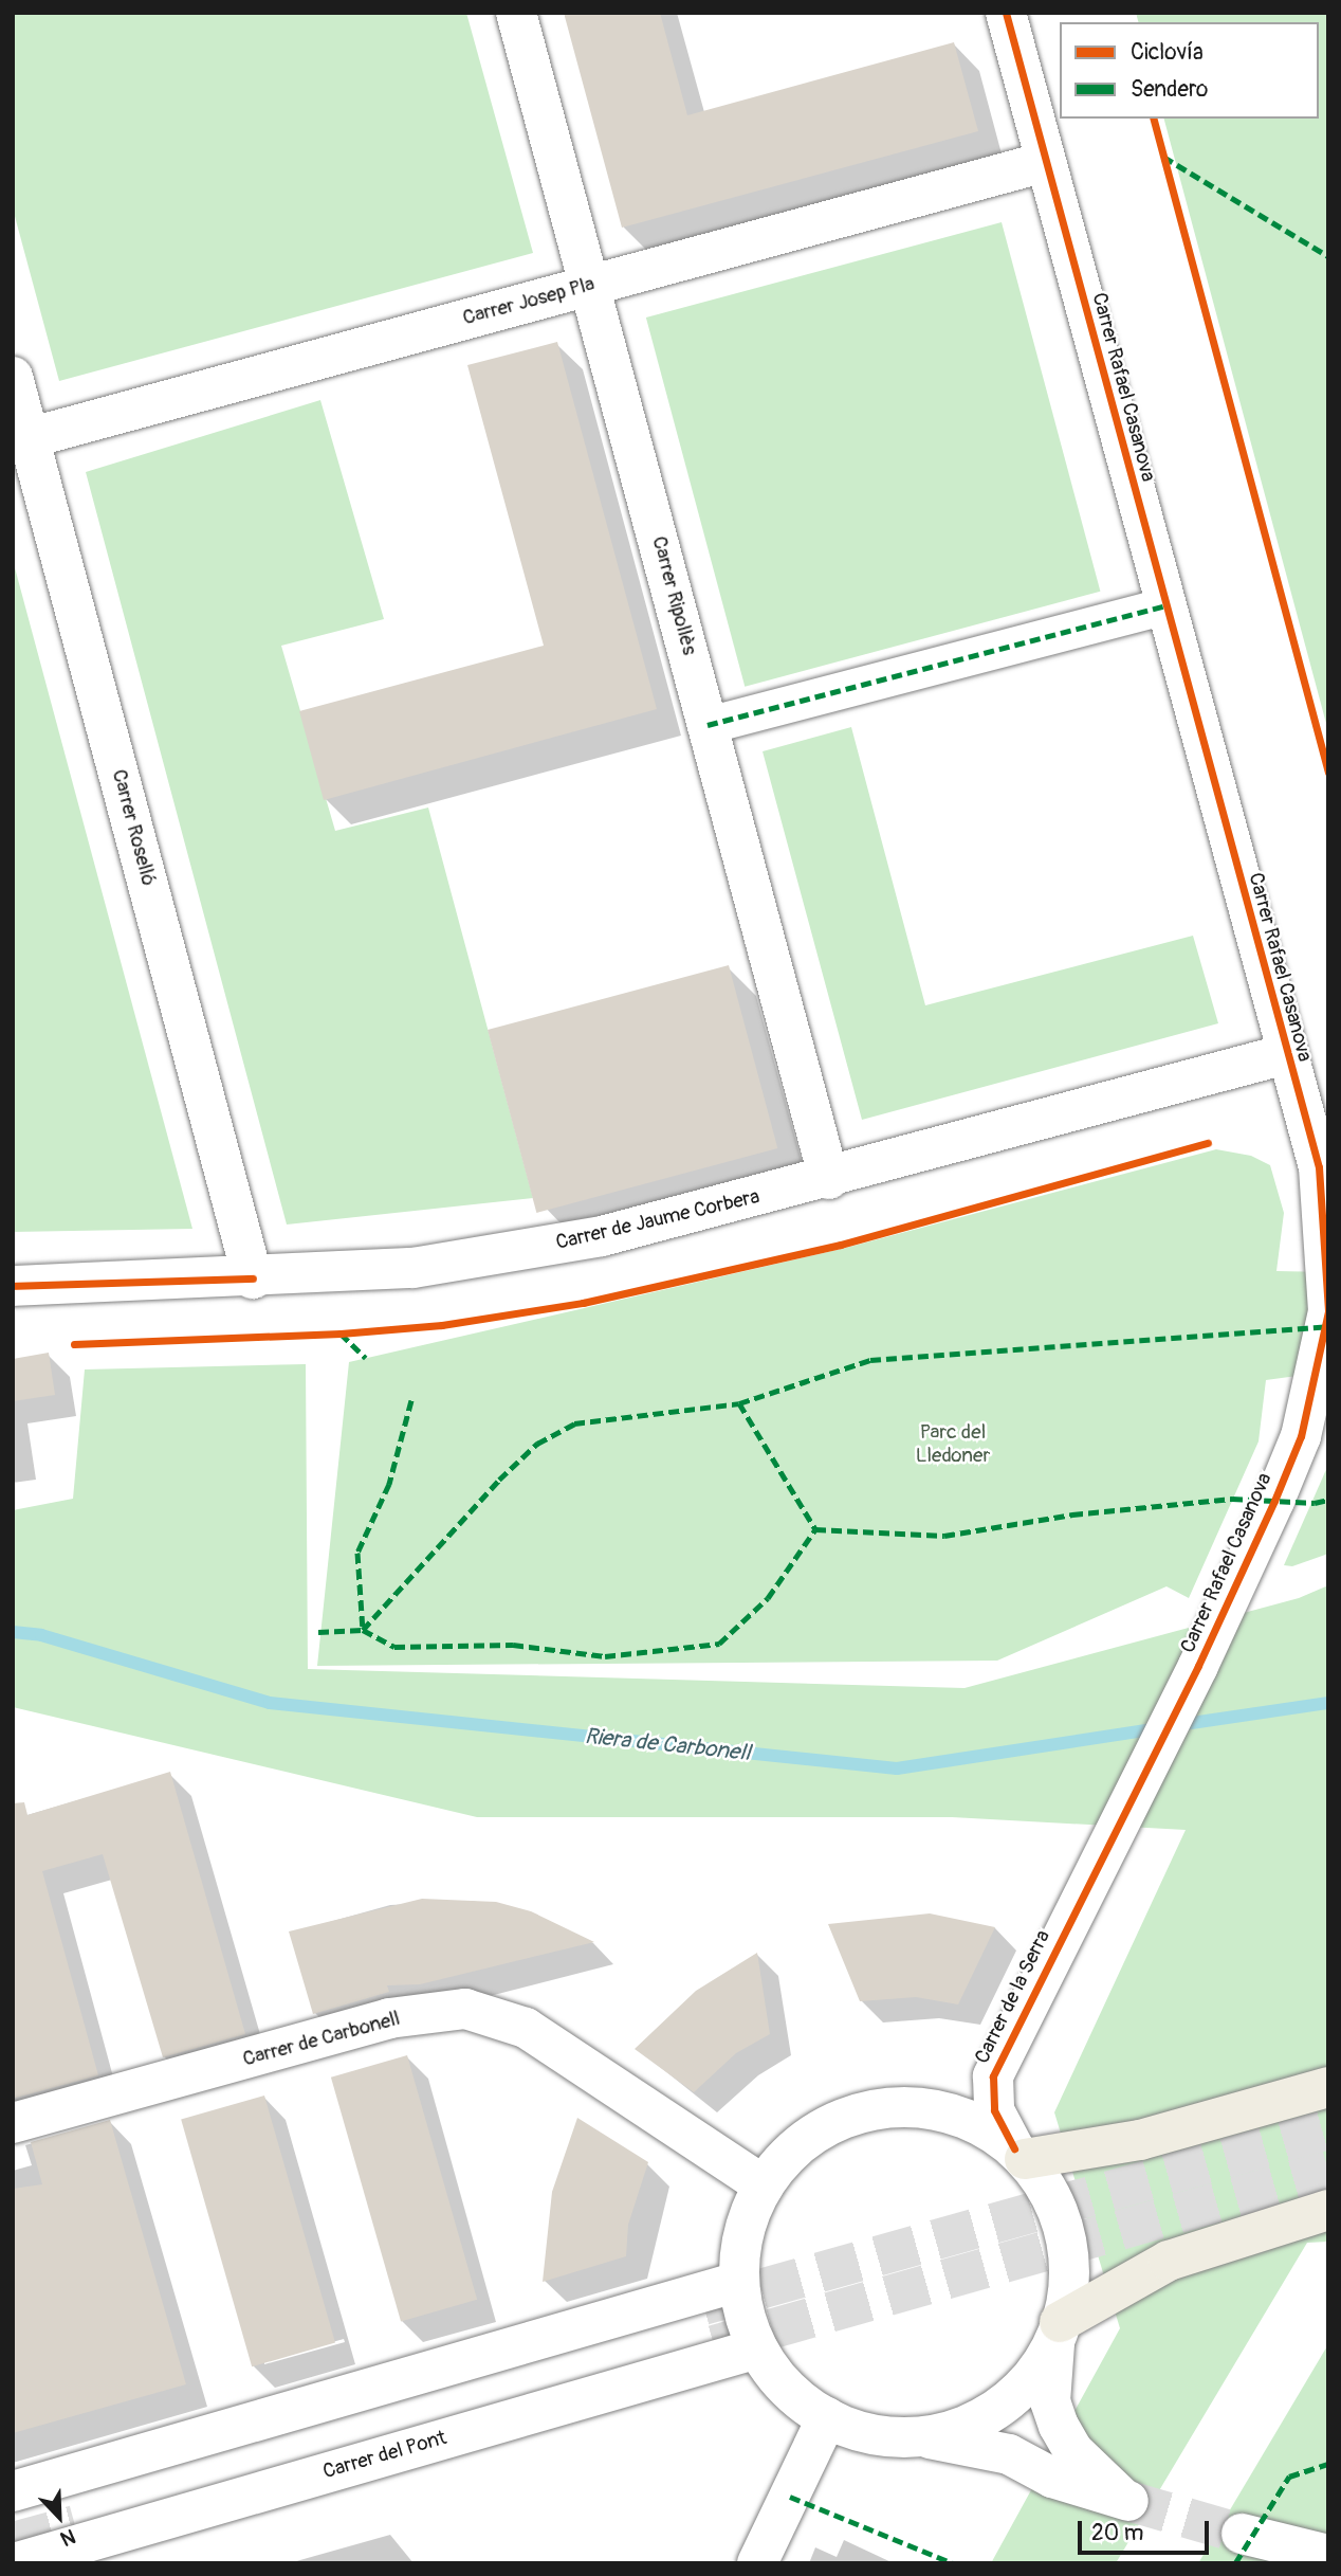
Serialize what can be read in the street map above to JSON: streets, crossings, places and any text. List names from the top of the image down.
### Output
{
  "streets": {
    "street": [
      "Carrer Josep Pla",
      "Carrer Rafael Casanova",
      "Carrer Ripollès",
      "Carrer Roselló",
      "Carrer de Jaume Corbera",
      "Carrer de la Serra",
      "Carrer de Carbonell",
      "Carrer del Pont"
    ]
  },
  "crossings": [
    ["Carrer Josep Pla", "Carrer Rafael Casanova"],
    ["Carrer Josep Pla", "Carrer Ripollès"],
    ["Carrer Josep Pla", "Carrer Roselló"],
    ["Carrer Rafael Casanova", "Carrer de Jaume Corbera"],
    ["Carrer Rafael Casanova", "Carrer de la Serra"],
    ["Carrer Ripollès", "Carrer de Jaume Corbera"],
    ["Carrer Roselló", "Carrer de Jaume Corbera"],
    ["Carrer de la Serra", "Carrer de Carbonell"]
  ],
  "water": ["Riera de Carbonell"],
  "parks": ["Parc del Lledoner"],
  "legend": ["Ciclovía", "Sendero"],
  "scale_bar": "20 m",
  "north": "bottom right"
}
